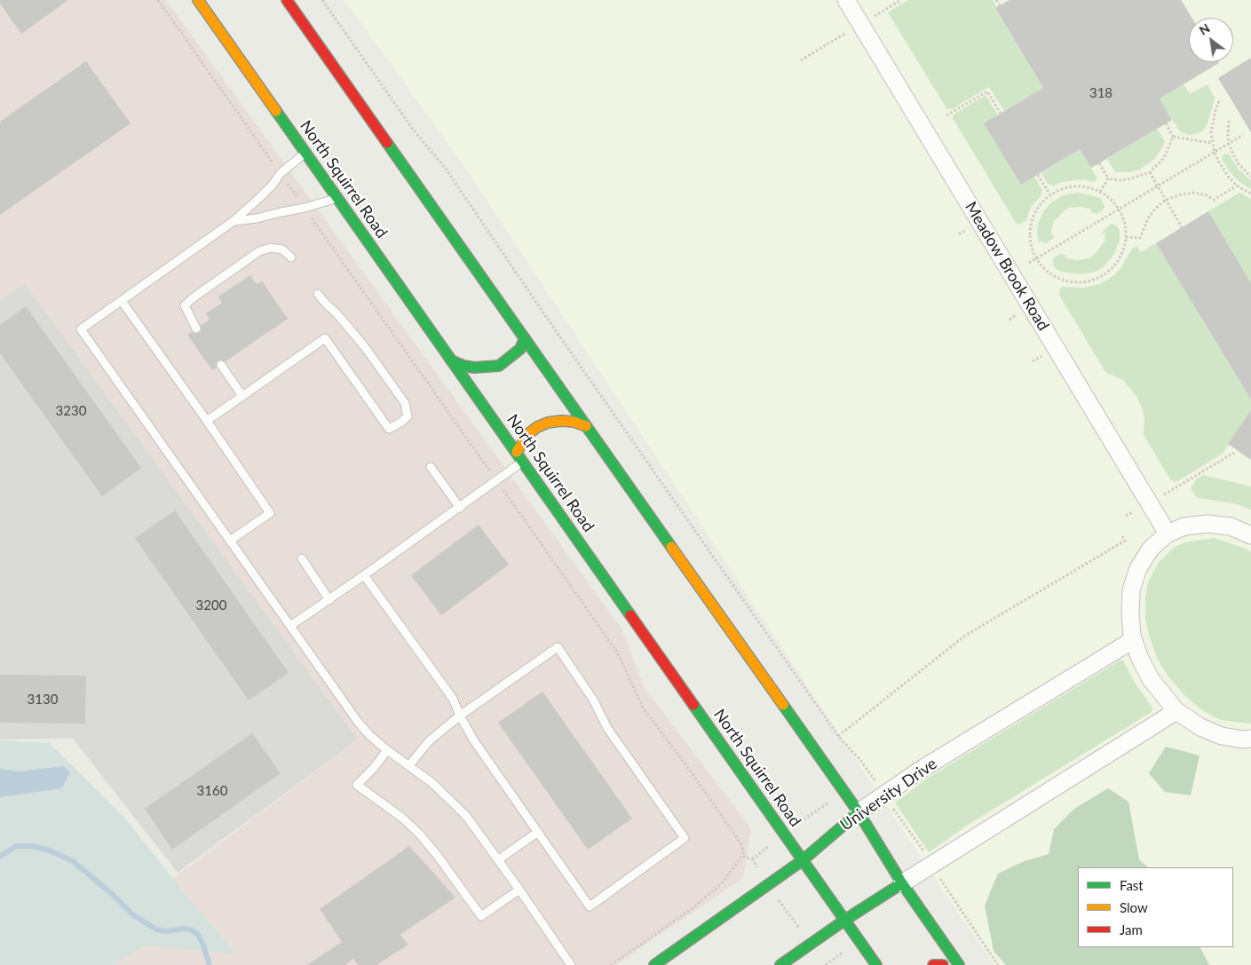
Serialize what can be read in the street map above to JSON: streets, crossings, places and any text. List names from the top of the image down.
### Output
{
  "streets": {
    "main road": ["North Squirrel Road", "University Drive"],
    "street": ["Meadow Brook Road"]
  },
  "crossings": [
    ["North Squirrel Road", "University Drive"]
  ],
  "house_numbers": [
    "318",
    "3230",
    "3200",
    "3130",
    "3160"
  ],
  "legend": ["Fast", "Slow", "Jam"],
  "north": "top left"
}
